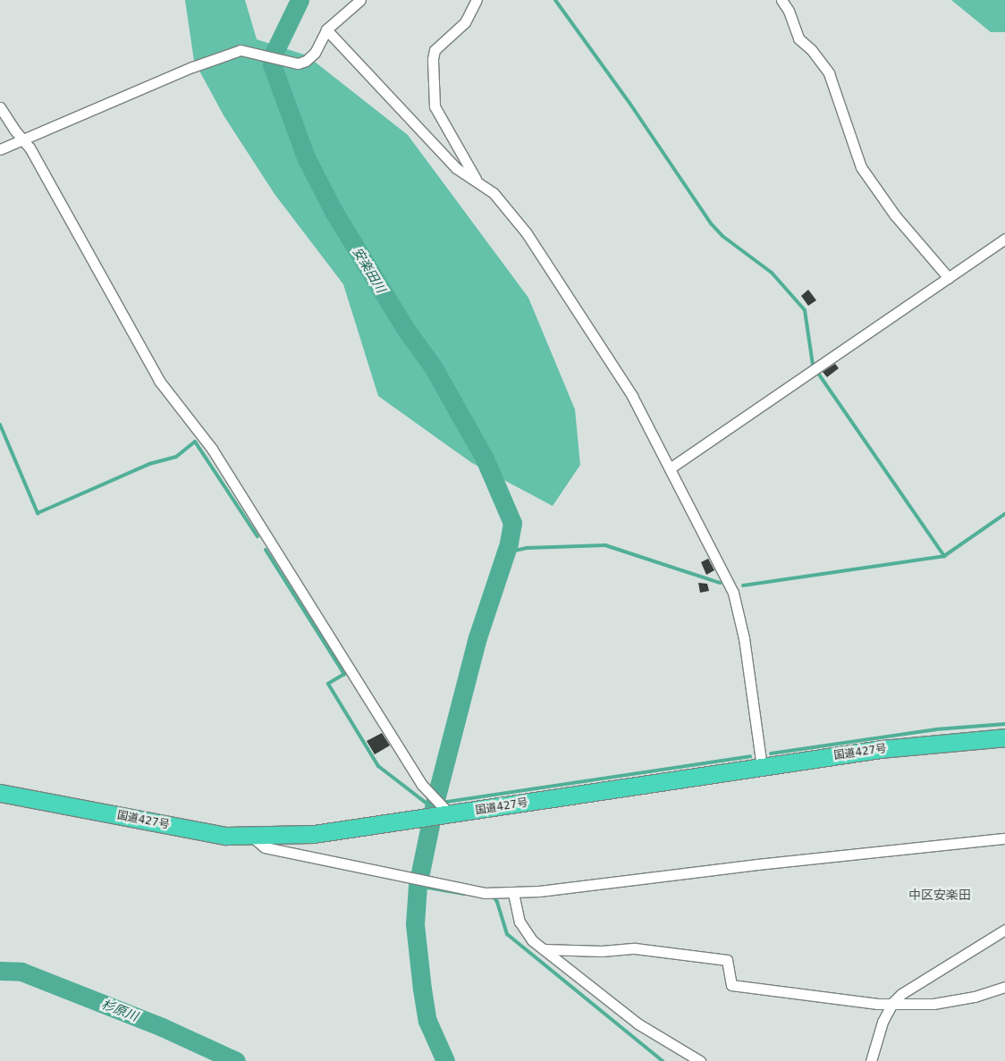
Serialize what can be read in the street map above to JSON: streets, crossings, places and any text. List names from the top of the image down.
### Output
{
  "streets": {
    "highway": ["国道427号"]
  },
  "districts": ["中区安楽田"],
  "water": ["安楽田川", "杉原川"]
}
